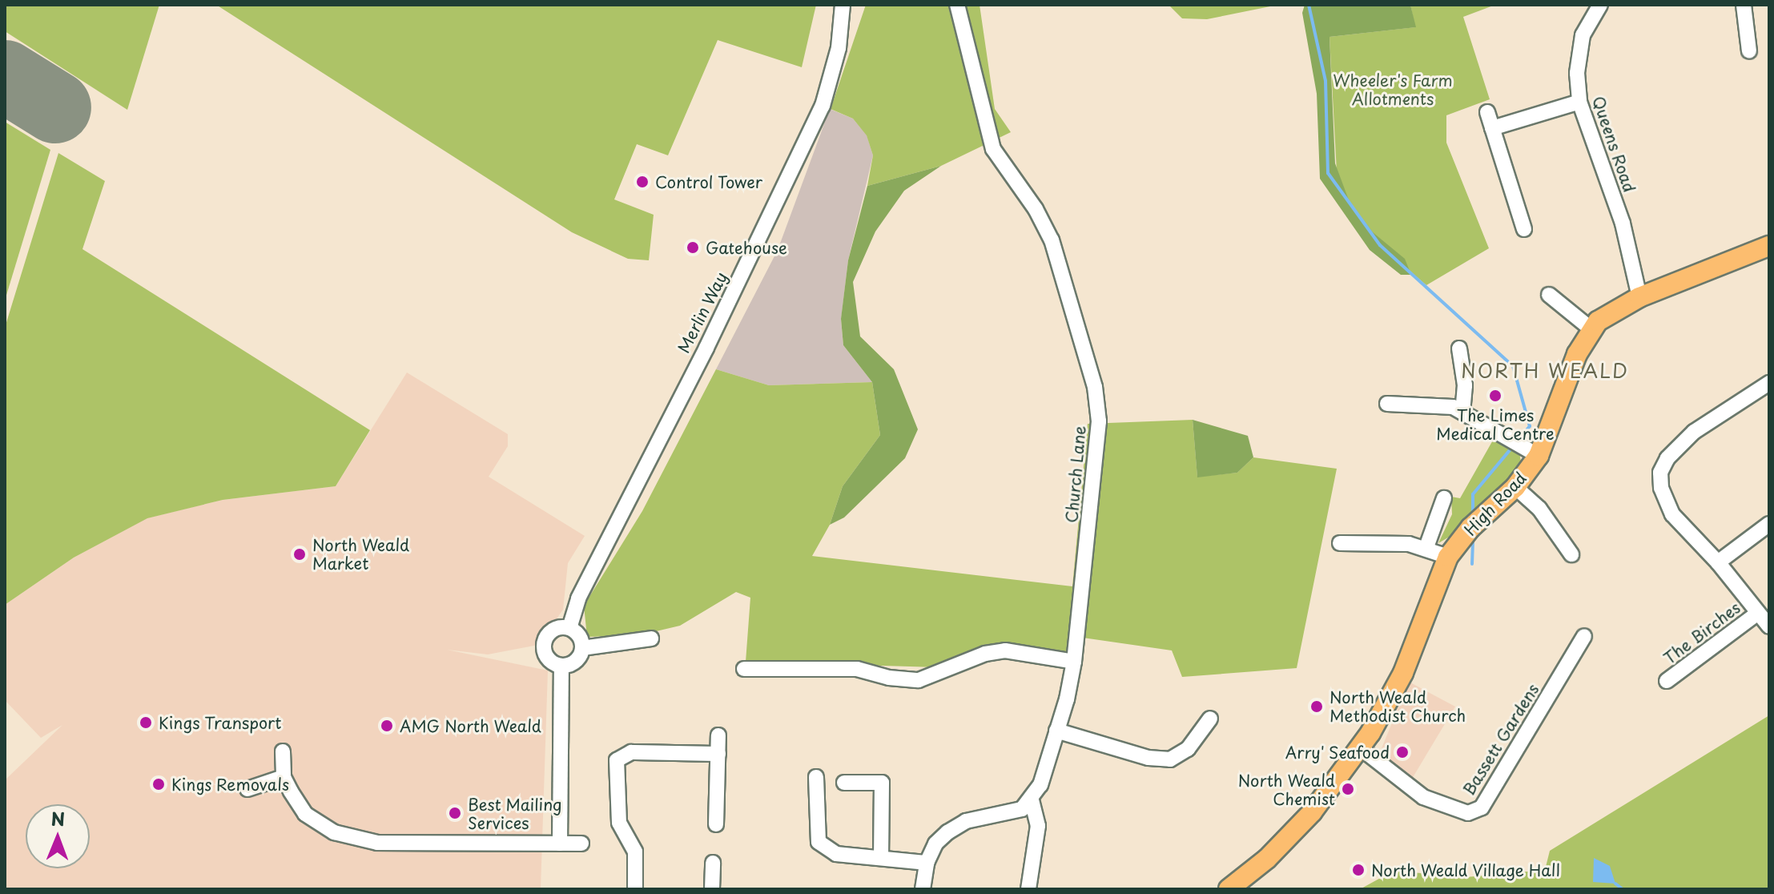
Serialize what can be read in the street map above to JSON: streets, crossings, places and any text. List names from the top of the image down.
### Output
{
  "streets": {
    "main road": ["High Road"],
    "street": [
      "Queens Road",
      "Merlin Way",
      "Church Lane",
      "The Birches",
      "Bassett Gardens"
    ]
  },
  "crossings": [
    ["Queens Road", "High Road"],
    ["High Road", "Bassett Gardens"]
  ],
  "districts": ["NORTH WEALD"],
  "parks": ["Wheeler's Farm Allotments"],
  "places": [
    "Control Tower",
    "Gatehouse",
    "The Limes Medical Centre",
    "North Weald Market",
    "North Weald Methodist Church",
    "Kings Transport",
    "AMG North Weald",
    "Arry' Seafood",
    "Kings Removals",
    "North Weald Chemist",
    "Best Mailing Services",
    "North Weald Village Hall"
  ],
  "north": "top"
}
